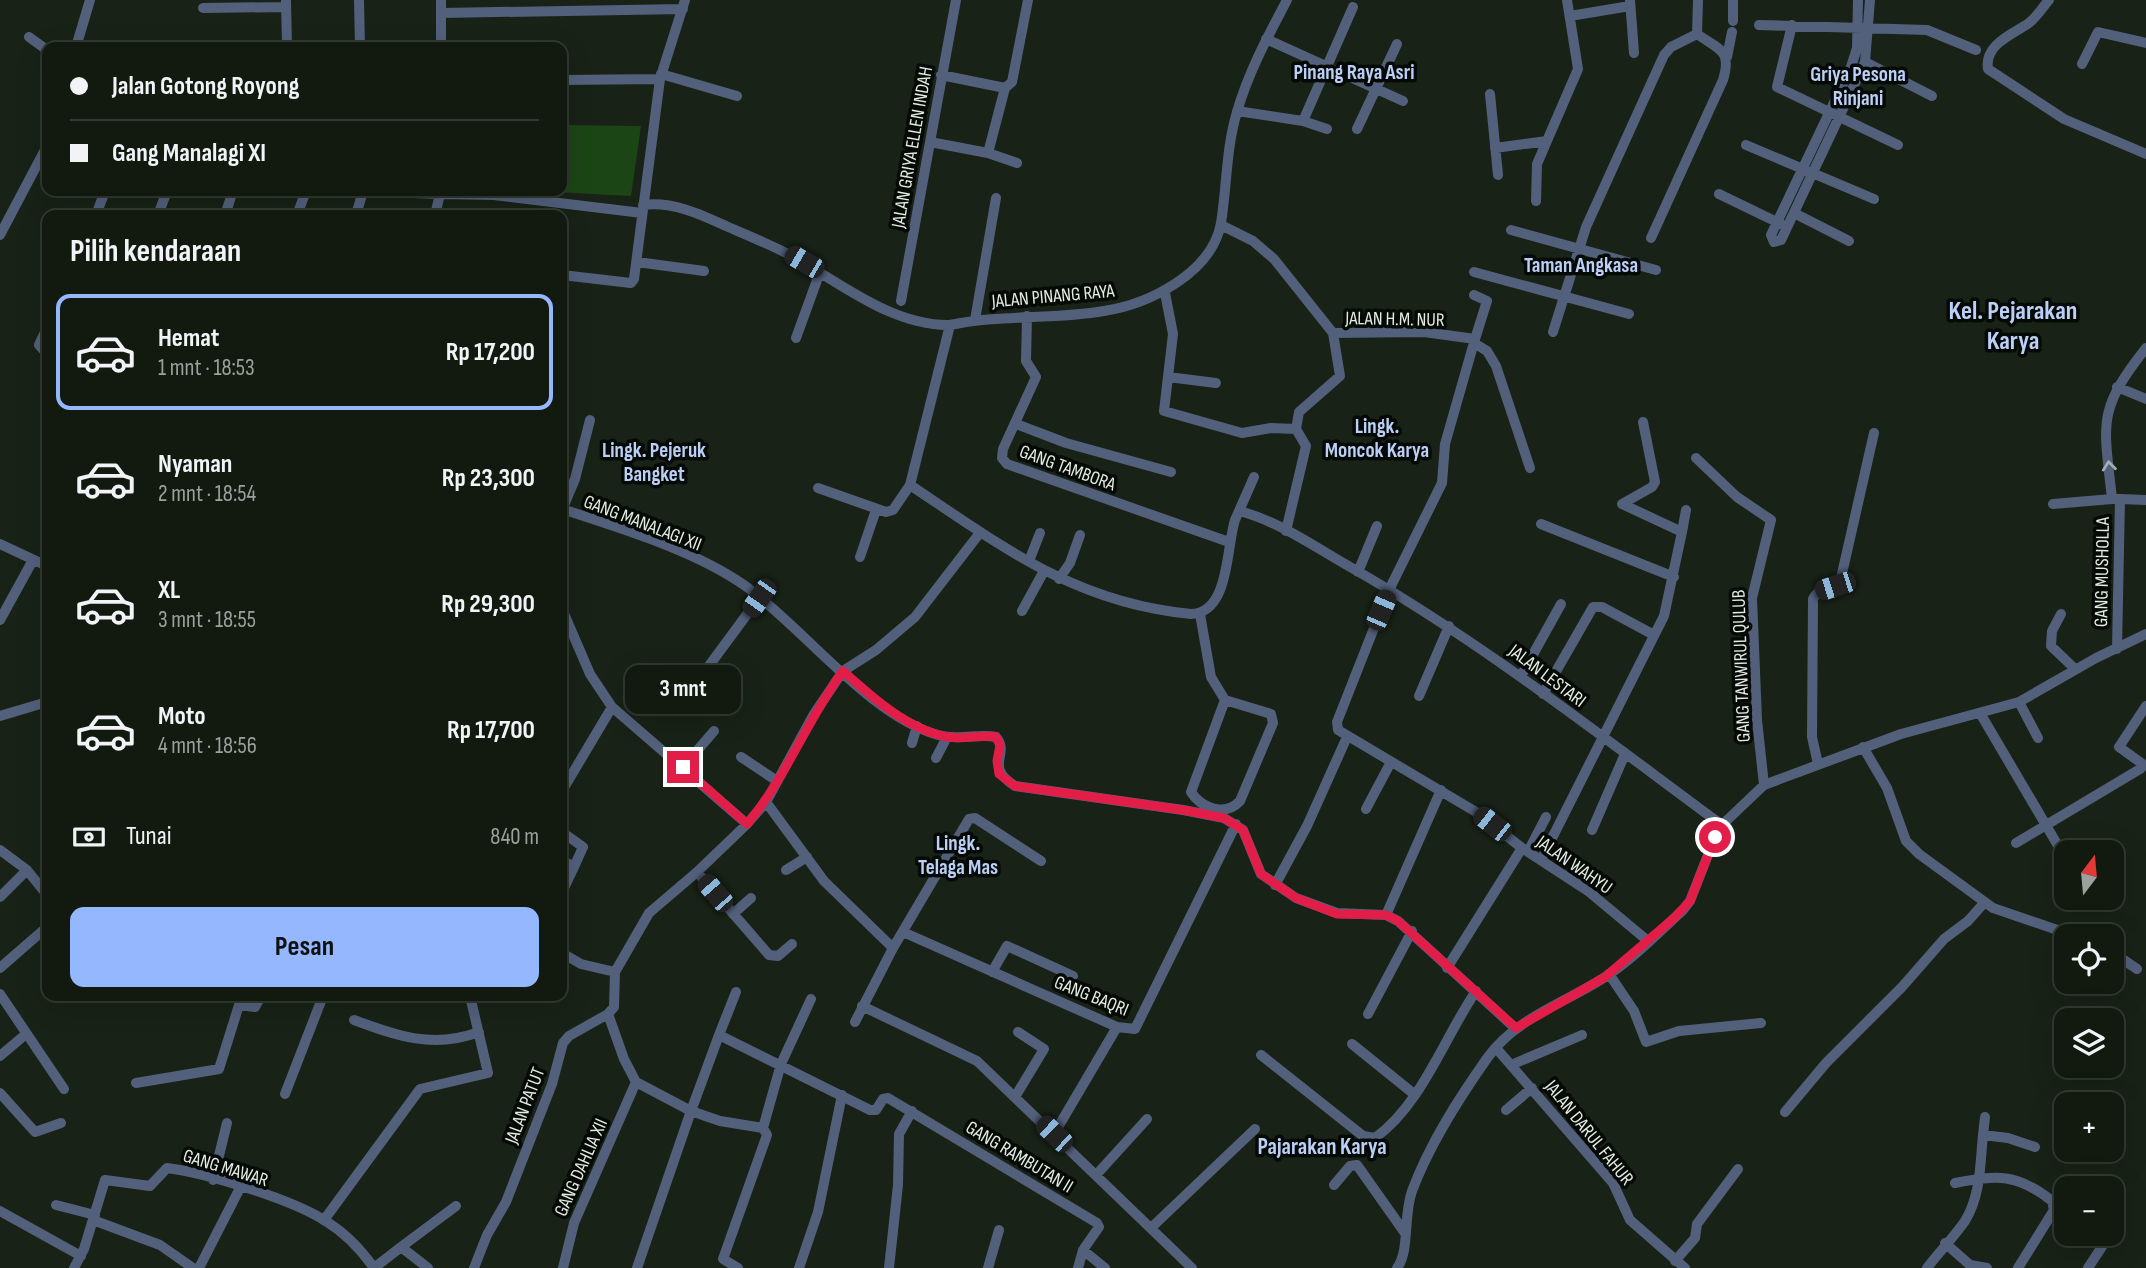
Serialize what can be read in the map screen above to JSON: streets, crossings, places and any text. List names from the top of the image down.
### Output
{
  "streets": {
    "street": [
      "JALAN GRIYA ELLEN INDAH",
      "JALAN PINANG RAYA",
      "JALAN H.M. NUR",
      "GANG TAMBORA",
      "GANG MANALAGI XII",
      "GANG MUSHOLLA",
      "GANG TANWIRUL QULUB",
      "JALAN LESTARI",
      "JALAN WAHYU",
      "GANG BAQRI",
      "JALAN PATUT",
      "JALAN DARUL FAHUR",
      "GANG RAMBUTAN II",
      "GANG MAWAR",
      "GANG DAHLIA XII"
    ]
  },
  "crossings": [
    ["JALAN PINANG RAYA", "JALAN H.M. NUR"],
    ["JALAN PINANG RAYA", "GANG TAMBORA"]
  ],
  "one_way": ["GANG MUSHOLLA"],
  "districts": [
    "Pinang Raya Asri",
    "Griya Pesona Rinjani",
    "Taman Angkasa",
    "Kel. Pejarakan Karya",
    "Lingk. Moncok Karya",
    "Lingk. Pejeruk Bangket",
    "Lingk. Telaga Mas",
    "Pajarakan Karya"
  ],
  "north": "top",
  "page": {
    "banner": ["Jalan Gotong Royong", "Gang Manalagi XI"],
    "heading": "Pilih kendaraan",
    "list": [
      {
        "name": "Hemat",
        "note": "1 mnt · 18:53",
        "value": "Rp 17,200"
      },
      {
        "name": "Nyaman",
        "note": "2 mnt · 18:54",
        "value": "Rp 23,300"
      },
      {
        "name": "XL",
        "note": "3 mnt · 18:55",
        "value": "Rp 29,300"
      },
      {
        "name": "Moto",
        "note": "4 mnt · 18:56",
        "value": "Rp 17,700"
      }
    ],
    "bubble": "3 mnt",
    "pay": ["Tunai", "840 m"],
    "map_buttons": ["+", "−"],
    "buttons": "Pesan"
  }
}
